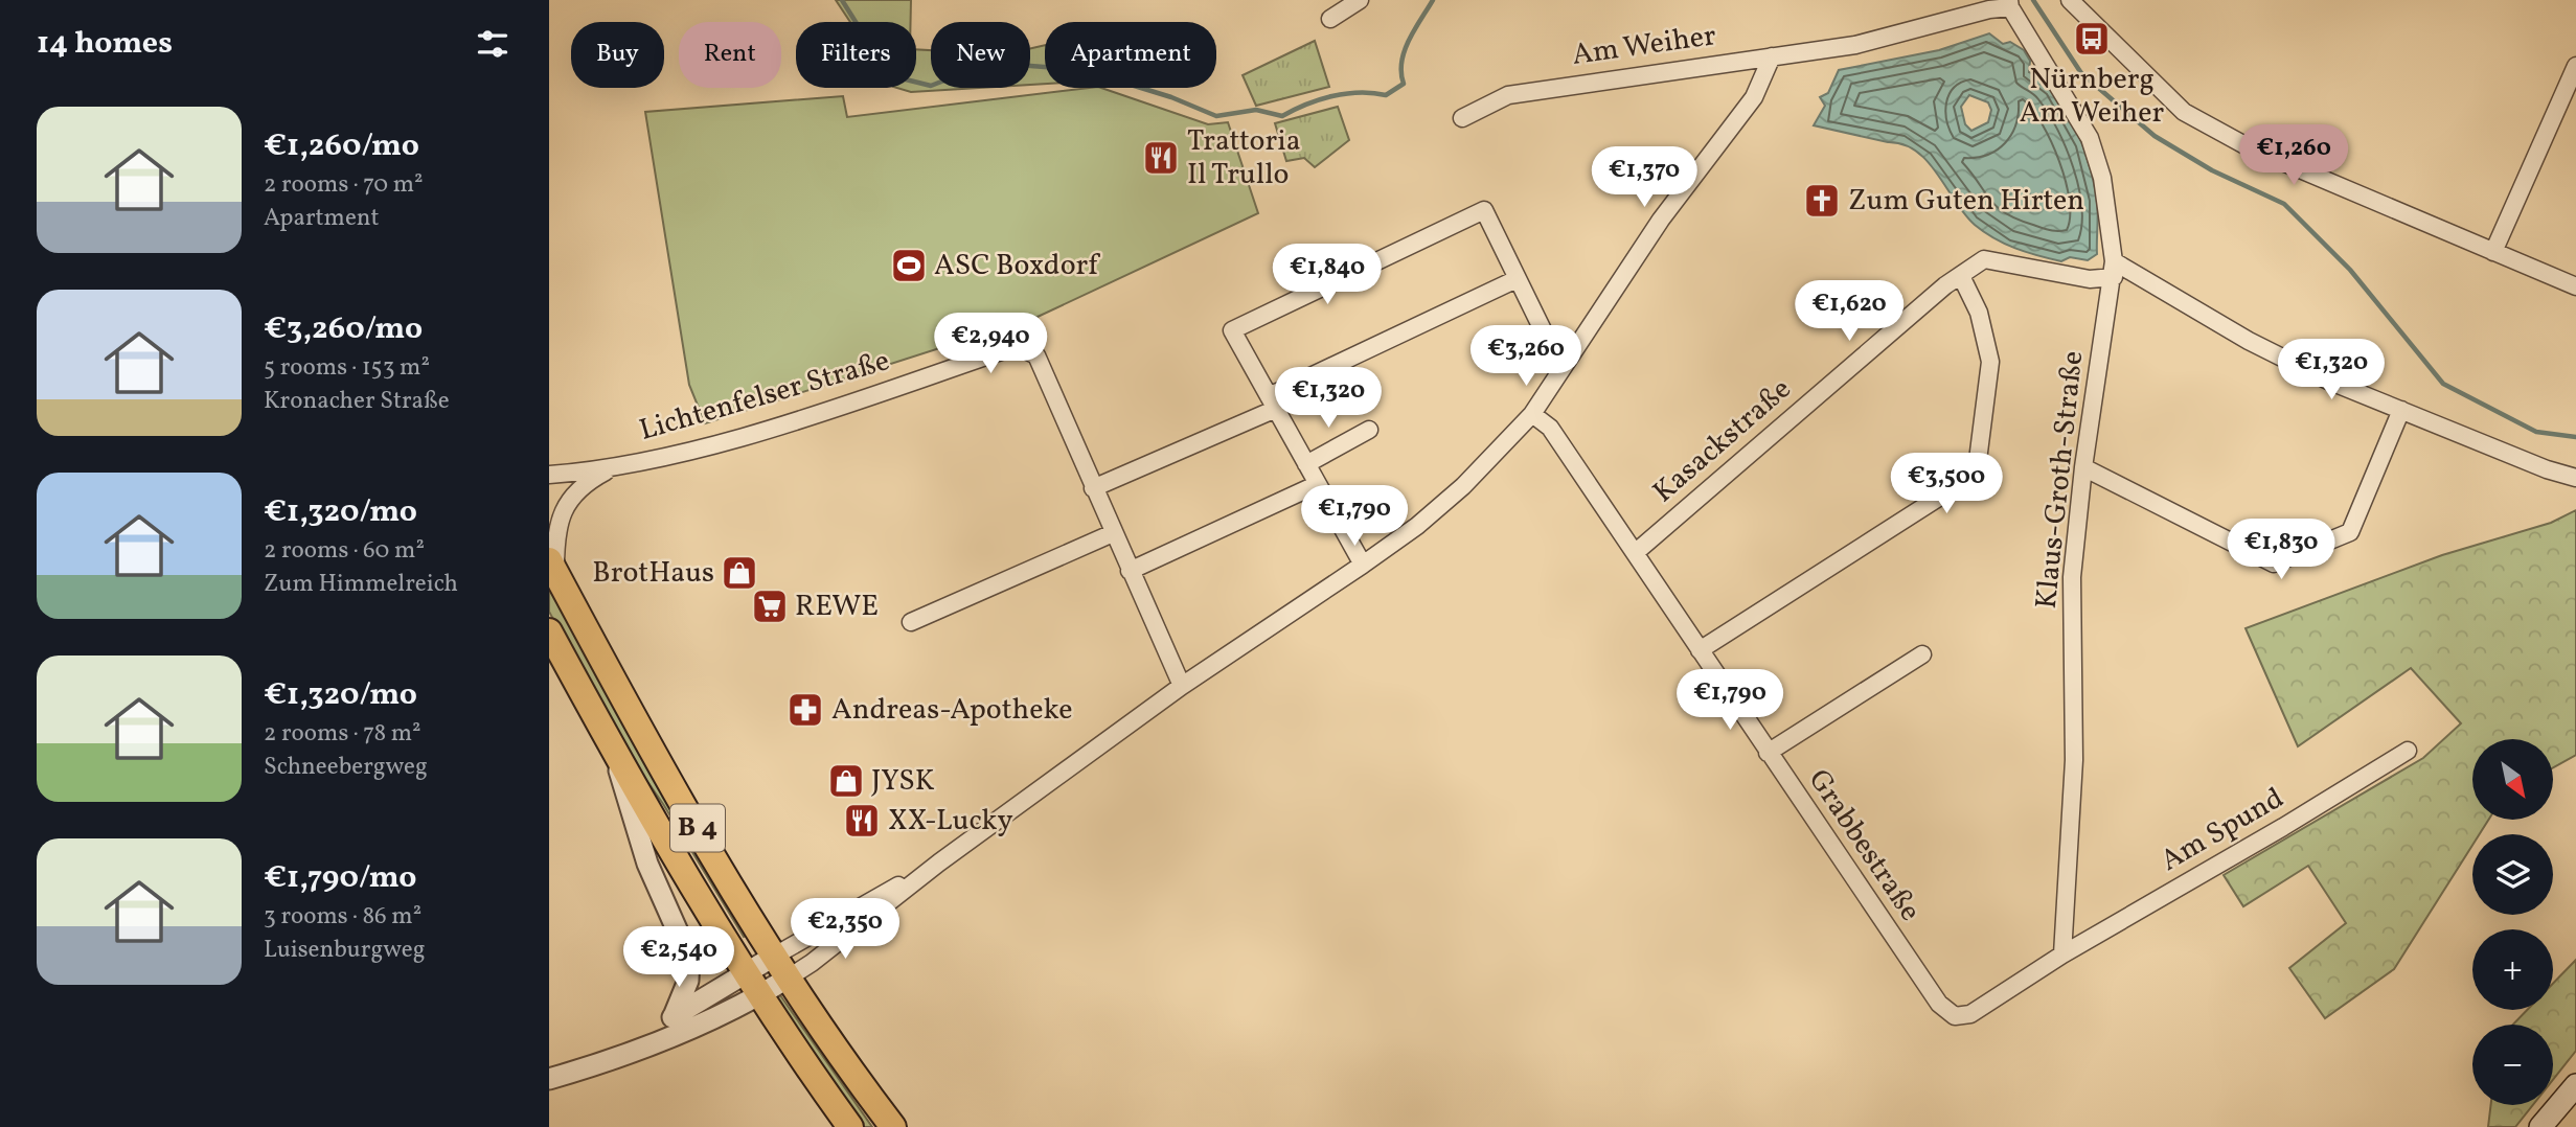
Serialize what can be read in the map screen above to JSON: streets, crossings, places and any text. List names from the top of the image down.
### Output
{
  "streets": {
    "main road": ["B 4"],
    "street": [
      "Am Weiher",
      "Lichtenfelser Straße",
      "Kasackstraße",
      "Klaus-Groth-Straße",
      "Am Spund",
      "Grabbestraße"
    ]
  },
  "crossings": [
    ["Am Weiher", "Klaus-Groth-Straße"],
    ["Lichtenfelser Straße", "B 4"],
    ["Kasackstraße", "Klaus-Groth-Straße"],
    ["Kasackstraße", "Grabbestraße"],
    ["Klaus-Groth-Straße", "Am Spund"],
    ["Klaus-Groth-Straße", "Grabbestraße"],
    ["Am Spund", "Grabbestraße"]
  ],
  "places": {
    "bus stop": ["Nürnberg Am Weiher"],
    "restaurant": ["Trattoria Il Trullo", "XX-Lucky"],
    "church": ["Zum Guten Hirten"],
    "sports": ["ASC Boxdorf"],
    "shop": ["BrotHaus", "JYSK"],
    "supermarket": ["REWE"],
    "pharmacy": ["Andreas-Apotheke"]
  },
  "north": "bottom right",
  "page": {
    "heading": "14 homes",
    "chip": [
      "Buy",
      "Rent",
      "Filters",
      "New",
      "Apartment"
    ],
    "list": [
      {
        "name": "€1,260/mo",
        "note": "2 rooms · 70 m² · Apartment"
      },
      {
        "name": "€3,260/mo",
        "note": "5 rooms · 153 m² · Kronacher Straße"
      },
      {
        "name": "€1,320/mo",
        "note": "2 rooms · 60 m² · Zum Himmelreich"
      },
      {
        "name": "€1,320/mo",
        "note": "2 rooms · 78 m² · Schneebergweg"
      },
      {
        "name": "€1,790/mo",
        "note": "3 rooms · 86 m² · Luisenburgweg"
      }
    ],
    "price": [
      "€1,260",
      "€1,370",
      "€1,840",
      "€1,620",
      "€2,940",
      "€3,260",
      "€1,320",
      "€1,320",
      "€3,500",
      "€1,790",
      "€1,830",
      "€1,790",
      "€2,350",
      "€2,540"
    ],
    "map_buttons": ["+", "−"]
  }
}
